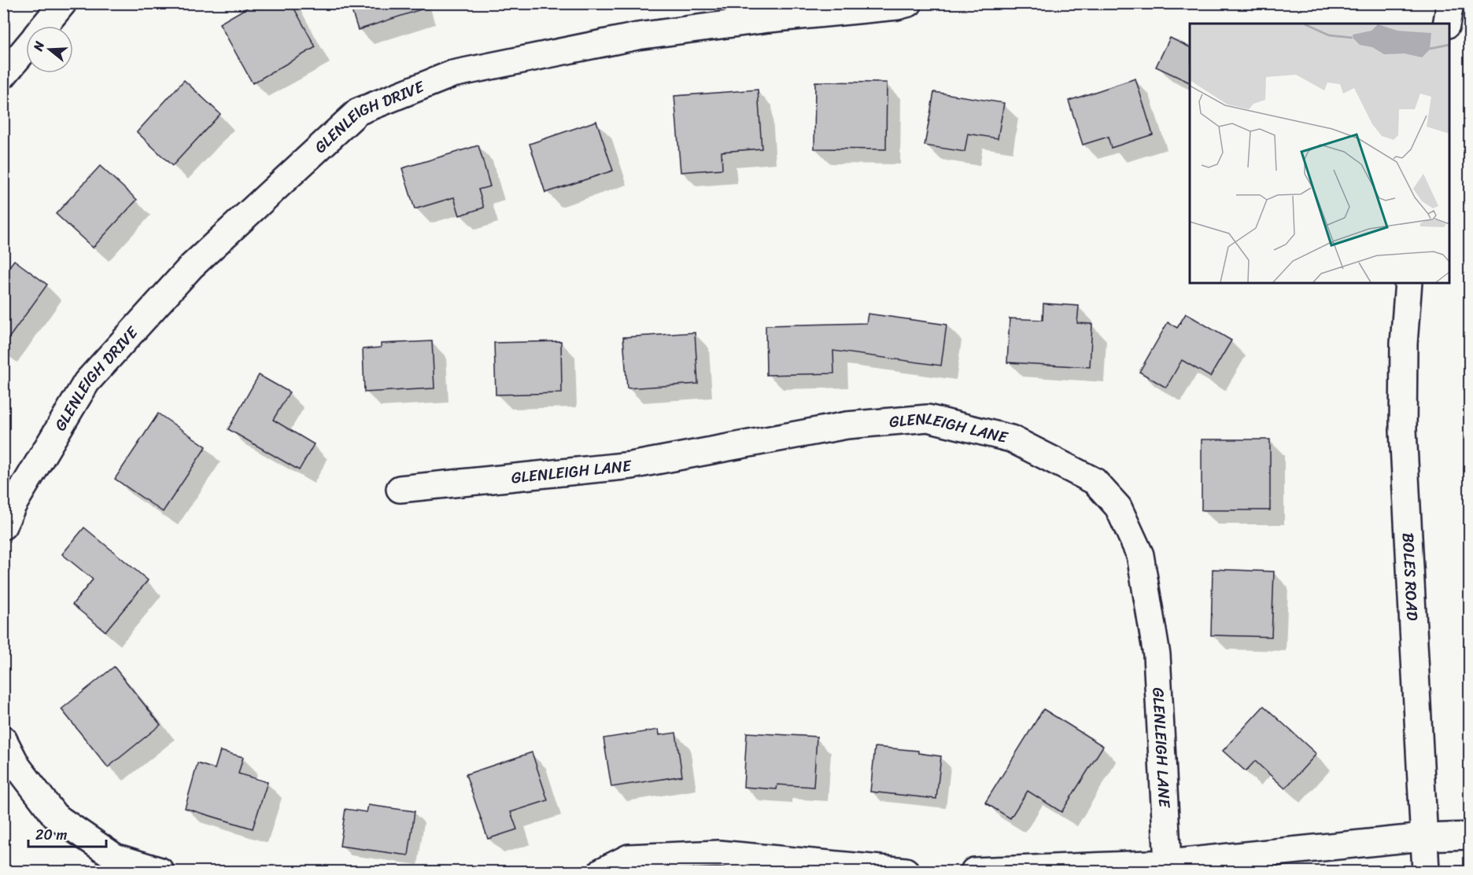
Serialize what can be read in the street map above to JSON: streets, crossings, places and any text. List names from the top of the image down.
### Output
{
  "streets": {
    "street": ["GLENLEIGH DRIVE", "GLENLEIGH LANE", "BOLES ROAD"]
  },
  "scale_bar": "20 m",
  "north": "left"
}
